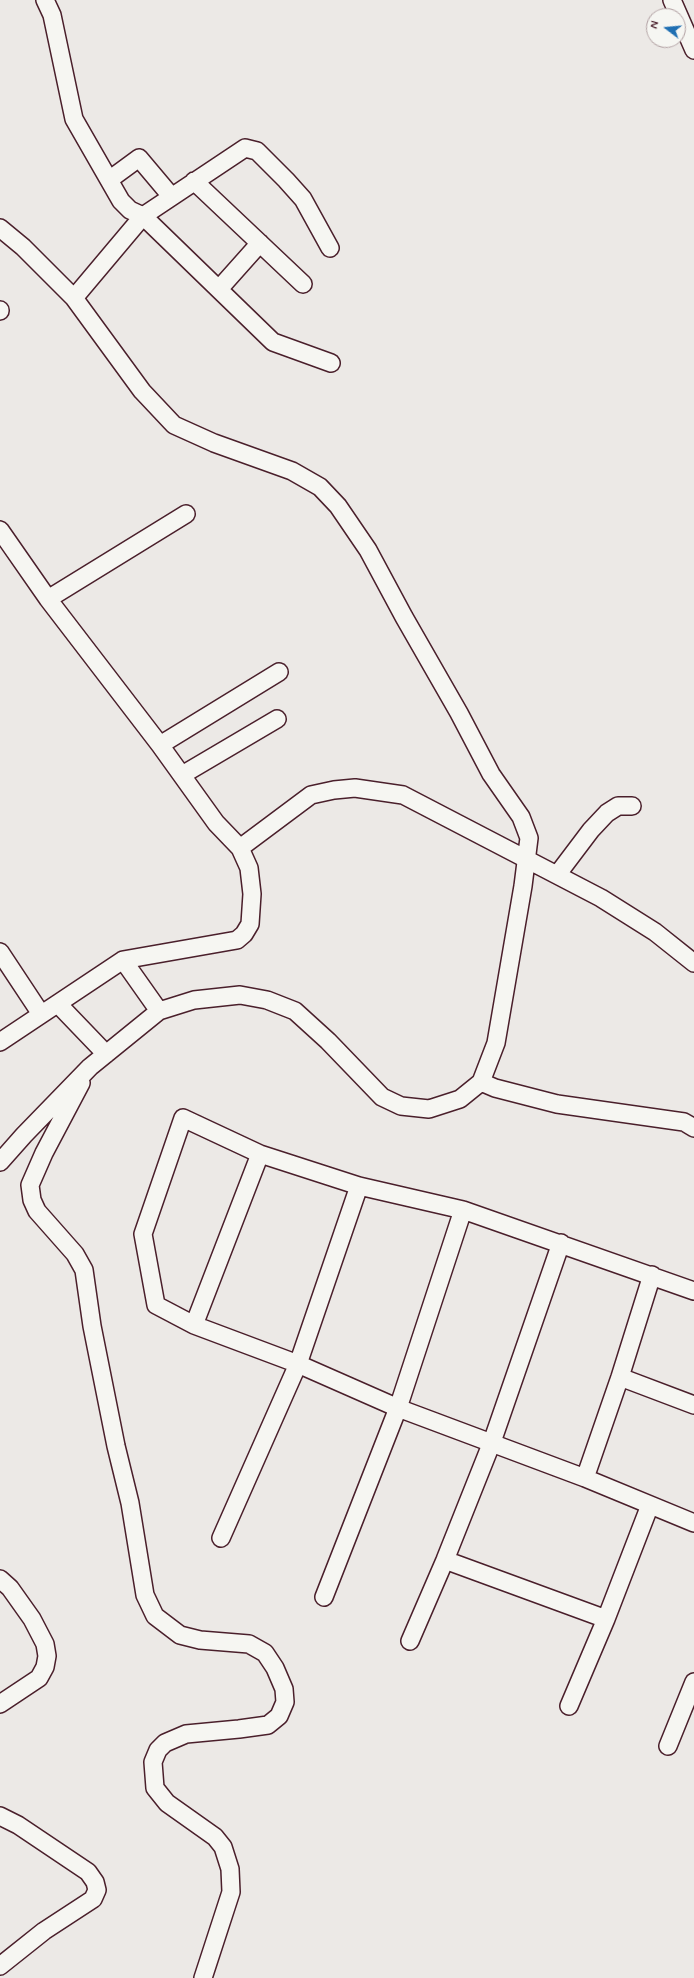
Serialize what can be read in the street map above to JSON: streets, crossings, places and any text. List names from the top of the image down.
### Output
{
  "north": "left"
}
